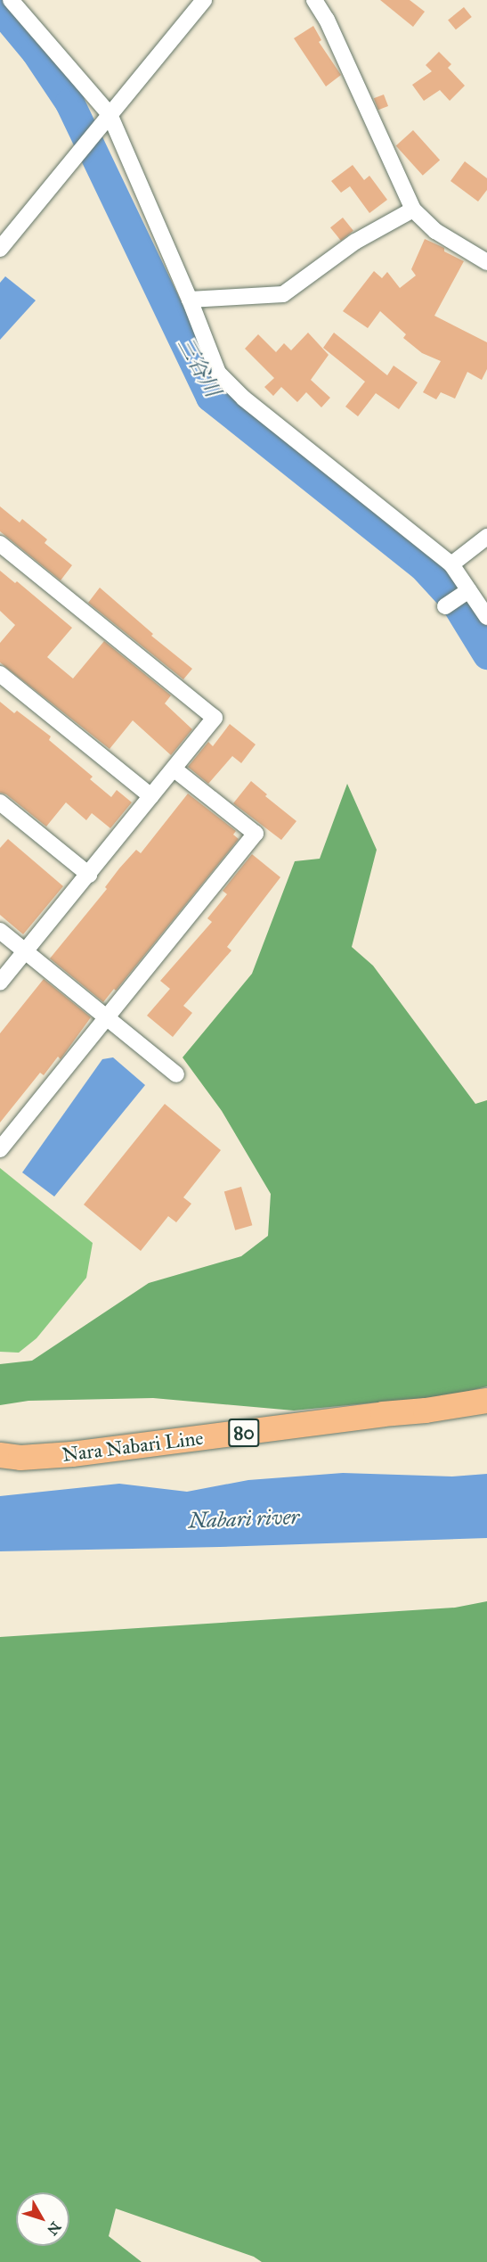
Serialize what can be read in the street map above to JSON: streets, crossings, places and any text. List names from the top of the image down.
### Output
{
  "streets": {
    "main road": ["80", "Nara Nabari Line"]
  },
  "water": ["三谷川", "Nabari river"],
  "north": "bottom right"
}
